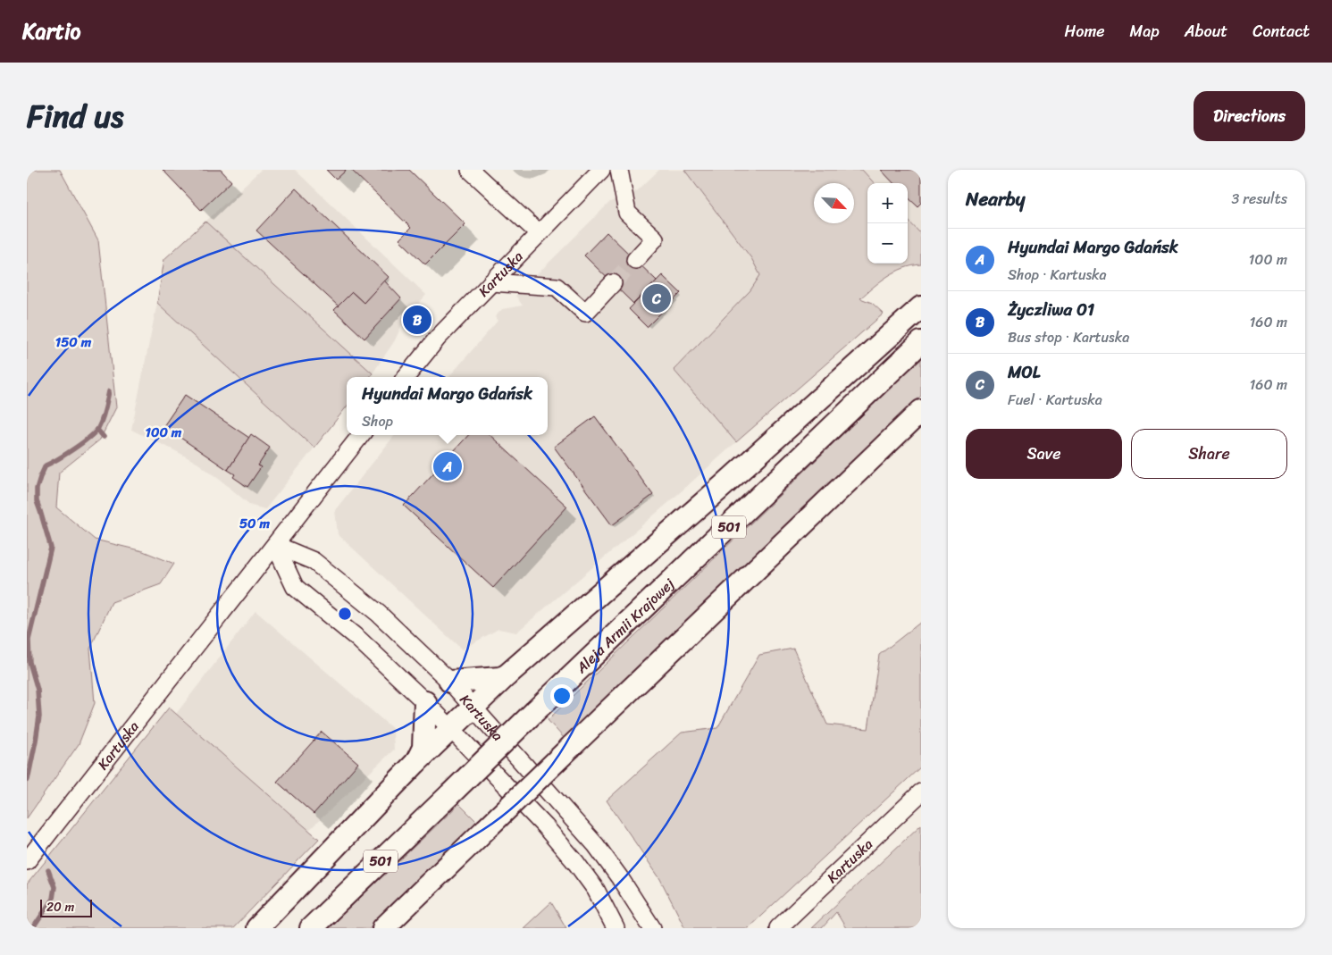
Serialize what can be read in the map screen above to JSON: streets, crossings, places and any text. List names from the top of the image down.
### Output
{
  "streets": {
    "main road": ["501", "Aleja Armii Krajowej"],
    "street": ["Kartuska"]
  },
  "scale_bar": "20 m",
  "north": "bottom right",
  "page": {
    "header": "Kartio",
    "nav": [
      "Home",
      "Map",
      "About",
      "Contact"
    ],
    "title": "Find us",
    "buttons": [
      "Directions",
      ["Save", "Share"]
    ],
    "heading": ["Nearby", "3 results"],
    "map_buttons": ["+", "−"],
    "list": [
      {
        "mark": "A",
        "name": "Hyundai Margo Gdańsk",
        "note": "Shop · Kartuska",
        "value": "100 m"
      },
      {
        "mark": "B",
        "name": "Życzliwa 01",
        "note": "Bus stop · Kartuska",
        "value": "160 m"
      },
      {
        "mark": "C",
        "name": "MOL",
        "note": "Fuel · Kartuska",
        "value": "160 m"
      }
    ],
    "pins": ["C", "B", "A"],
    "popup": ["Hyundai Margo Gdańsk", "Shop"],
    "scale": "20 m"
  },
  "rings": ["150 m", "100 m", "50 m"]
}
